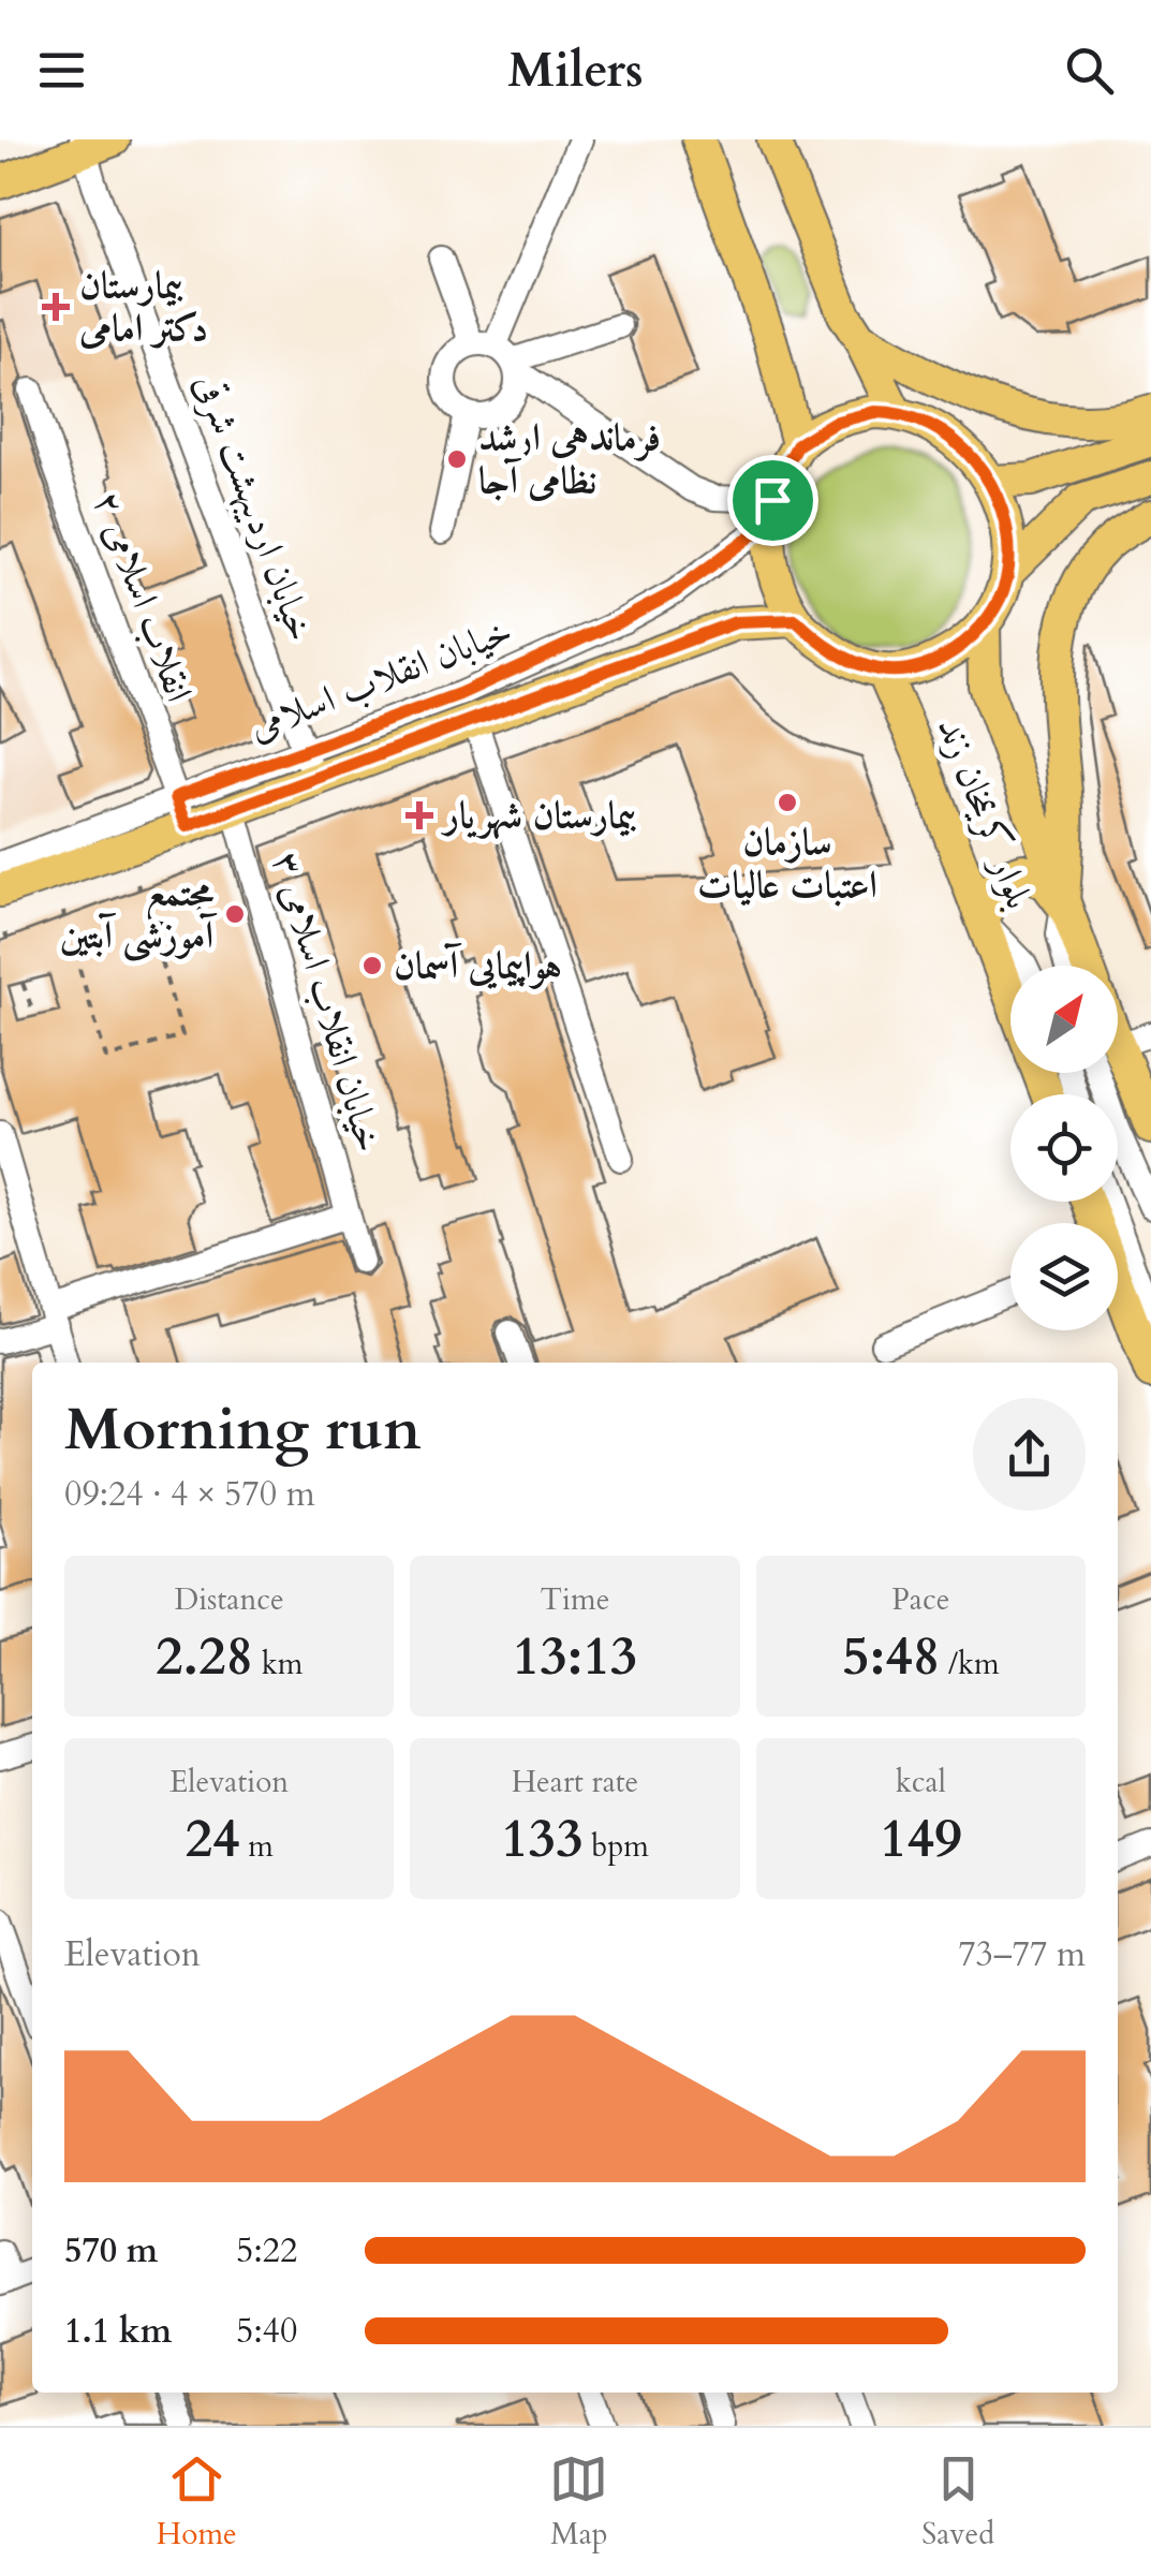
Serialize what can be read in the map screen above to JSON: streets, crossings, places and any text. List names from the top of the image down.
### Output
{
  "streets": {
    "main road": ["بلوار کریمخان زند"],
    "street": [
      "خیابان اردیبهشت شرقی",
      "۲ انقلاب اسلامی",
      "خیابان انقلاب اسلامی",
      "خیابان انقلاب اسلامی ۳"
    ]
  },
  "crossings": [
    ["خیابان اردیبهشت شرقی", "خیابان انقلاب اسلامی"],
    ["۲ انقلاب اسلامی", "خیابان انقلاب اسلامی"],
    ["خیابان انقلاب اسلامی", "بلوار کریمخان زند"]
  ],
  "places": {
    "health": ["بیمارستان دکتر امامی", "بیمارستان شهریار"],
    "other": [
      "فرماندهی ارشد نظامی آجا",
      "سازمان اعتبات عالیات",
      "مجتمع آموزشی آبتین",
      "هواپیمایی آسمان"
    ]
  },
  "north": "top right",
  "page": {
    "header": "Milers",
    "heading": ["Morning run", "09:24 · 4 × 570 m"],
    "stats": [
      ["Distance", "2.28 km"],
      ["Time", "13:13"],
      ["Pace", "5:48 /km"],
      ["Elevation", "24 m"],
      ["Heart rate", "133 bpm"],
      ["kcal", "149"]
    ],
    "chart": ["Elevation", "73–77 m"],
    "list": [
      {
        "name": "570 m",
        "note": "5:22"
      },
      {
        "name": "1.1 km",
        "note": "5:40"
      }
    ],
    "tabs": ["Home", "Map", "Saved"]
  }
}
